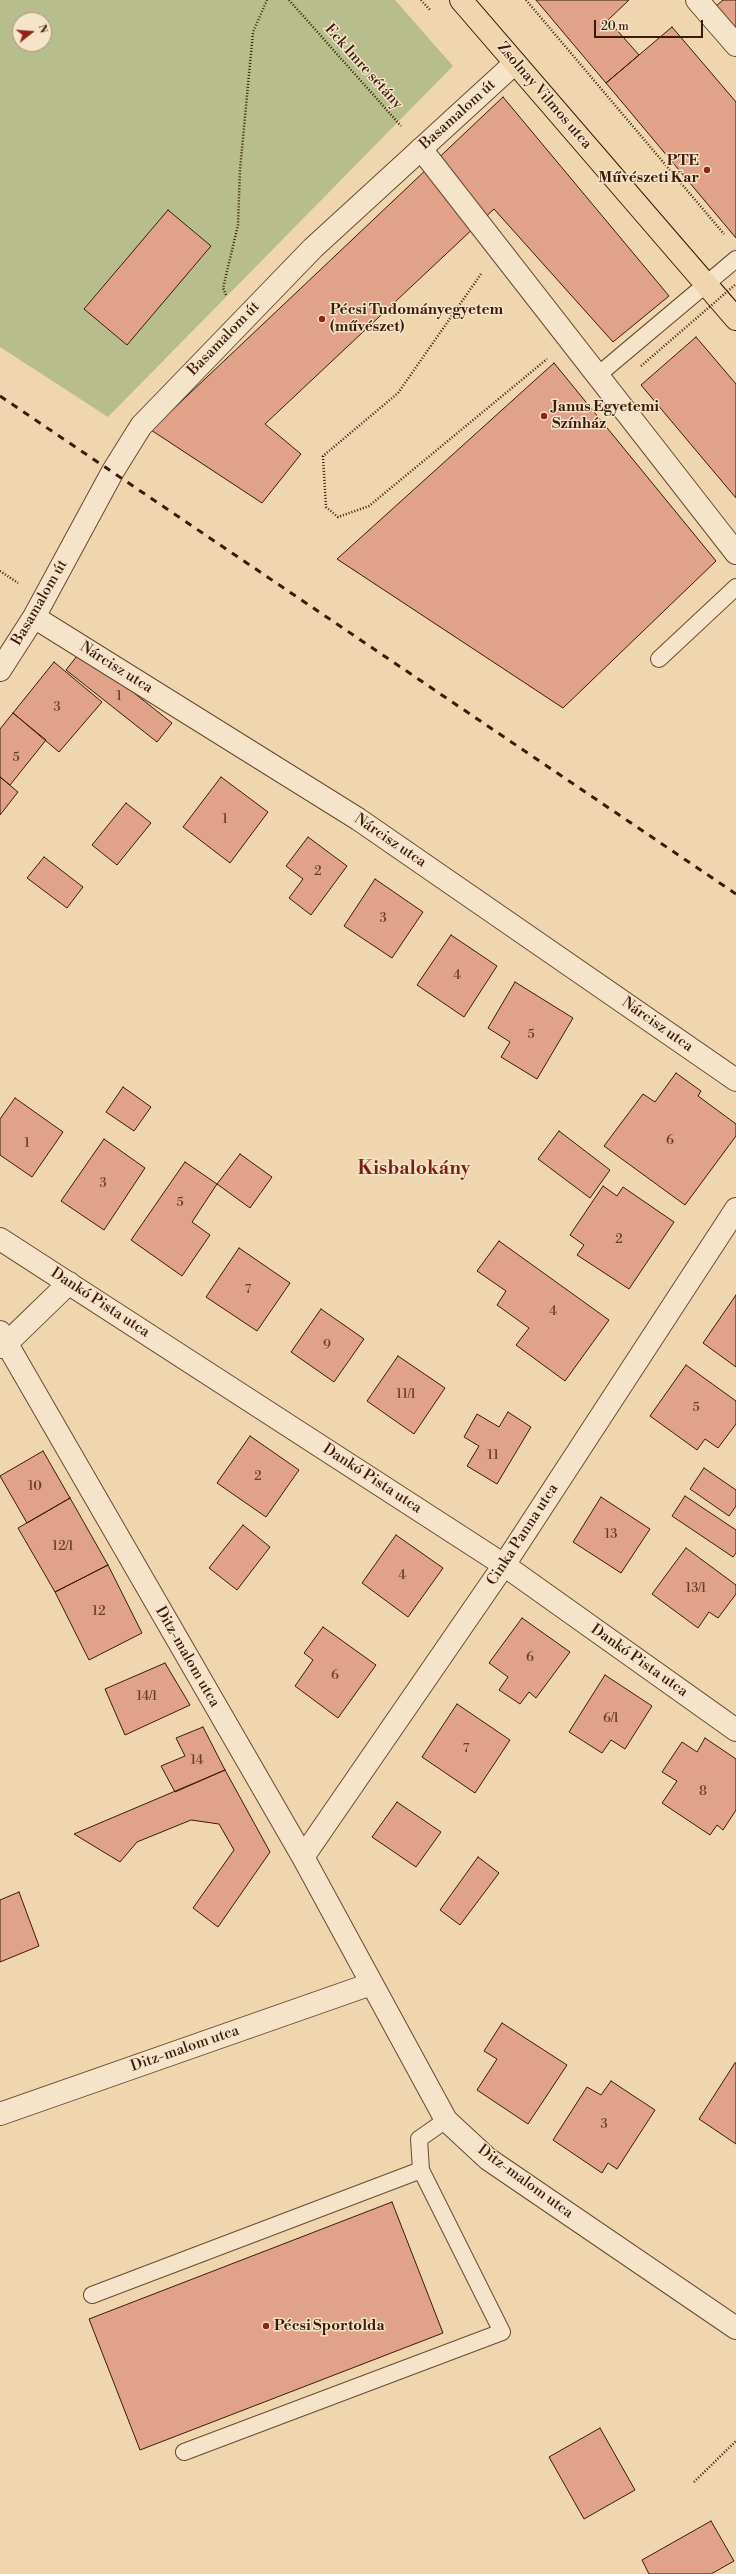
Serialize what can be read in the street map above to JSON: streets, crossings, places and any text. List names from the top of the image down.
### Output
{
  "streets": {
    "main road": ["Zsolnay Vilmos utca"],
    "street": [
      "Basamalom út",
      "Nárcisz utca",
      "Dankó Pista utca",
      "Cinka Panna utca",
      "Ditz-malom utca"
    ],
    "path": ["Eck Imre sétány"]
  },
  "crossings": [
    ["Eck Imre sétány", "Basamalom út"],
    ["Zsolnay Vilmos utca", "Basamalom út"],
    ["Basamalom út", "Nárcisz utca"],
    ["Dankó Pista utca", "Cinka Panna utca"],
    ["Cinka Panna utca", "Ditz-malom utca"]
  ],
  "districts": ["Kisbalokány"],
  "places": [
    "PTE Művészeti Kar",
    "Pécsi Tudományegyetem (művészet)",
    "Janus Egyetemi Színház",
    "Pécsi Sportolda"
  ],
  "house_numbers": [
    "1",
    "3",
    "5",
    "1",
    "2",
    "3",
    "4",
    "5",
    "6",
    "1",
    "3",
    "5",
    "2",
    "7",
    "4",
    "9",
    "11/1",
    "5",
    "11",
    "2",
    "10",
    "13",
    "12/1",
    "4",
    "13/1",
    "12",
    "6",
    "6",
    "14/1",
    "6/1",
    "7",
    "14",
    "8",
    "3"
  ],
  "scale_bar": "20 m",
  "north": "right"
}
